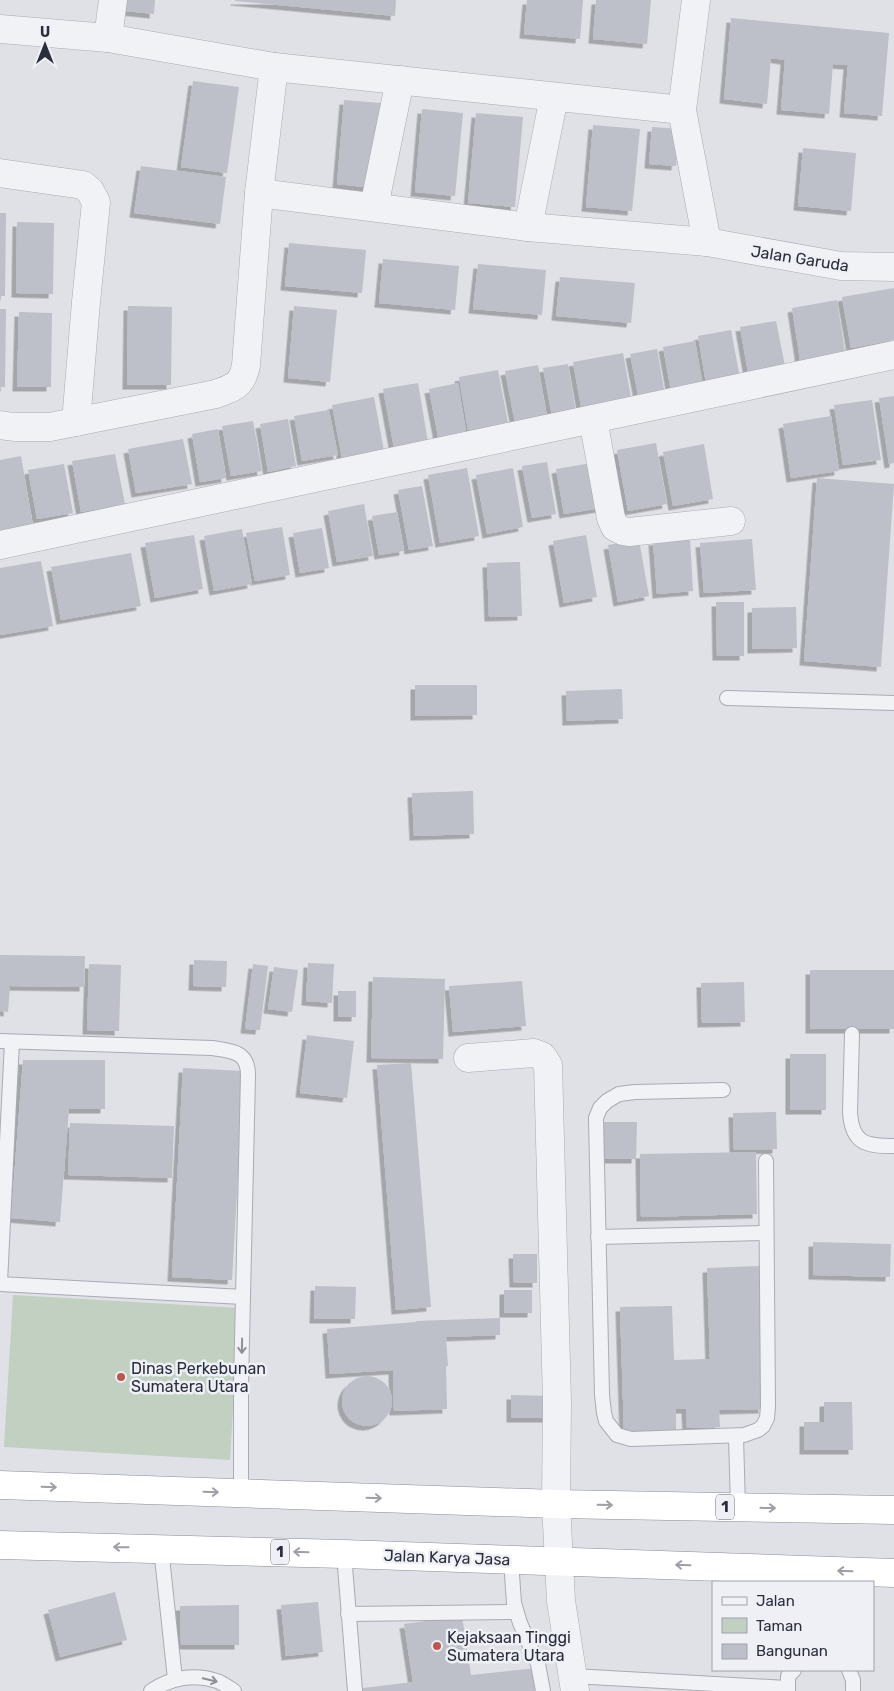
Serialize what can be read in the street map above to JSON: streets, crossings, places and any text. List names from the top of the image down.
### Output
{
  "streets": {
    "highway": ["1", "Jalan Karya Jasa"],
    "street": ["Jalan Garuda"]
  },
  "places": ["Dinas Perkebunan Sumatera Utara", "Kejaksaan Tinggi Sumatera Utara"],
  "legend": ["Jalan", "Taman", "Bangunan"],
  "north": "top"
}
